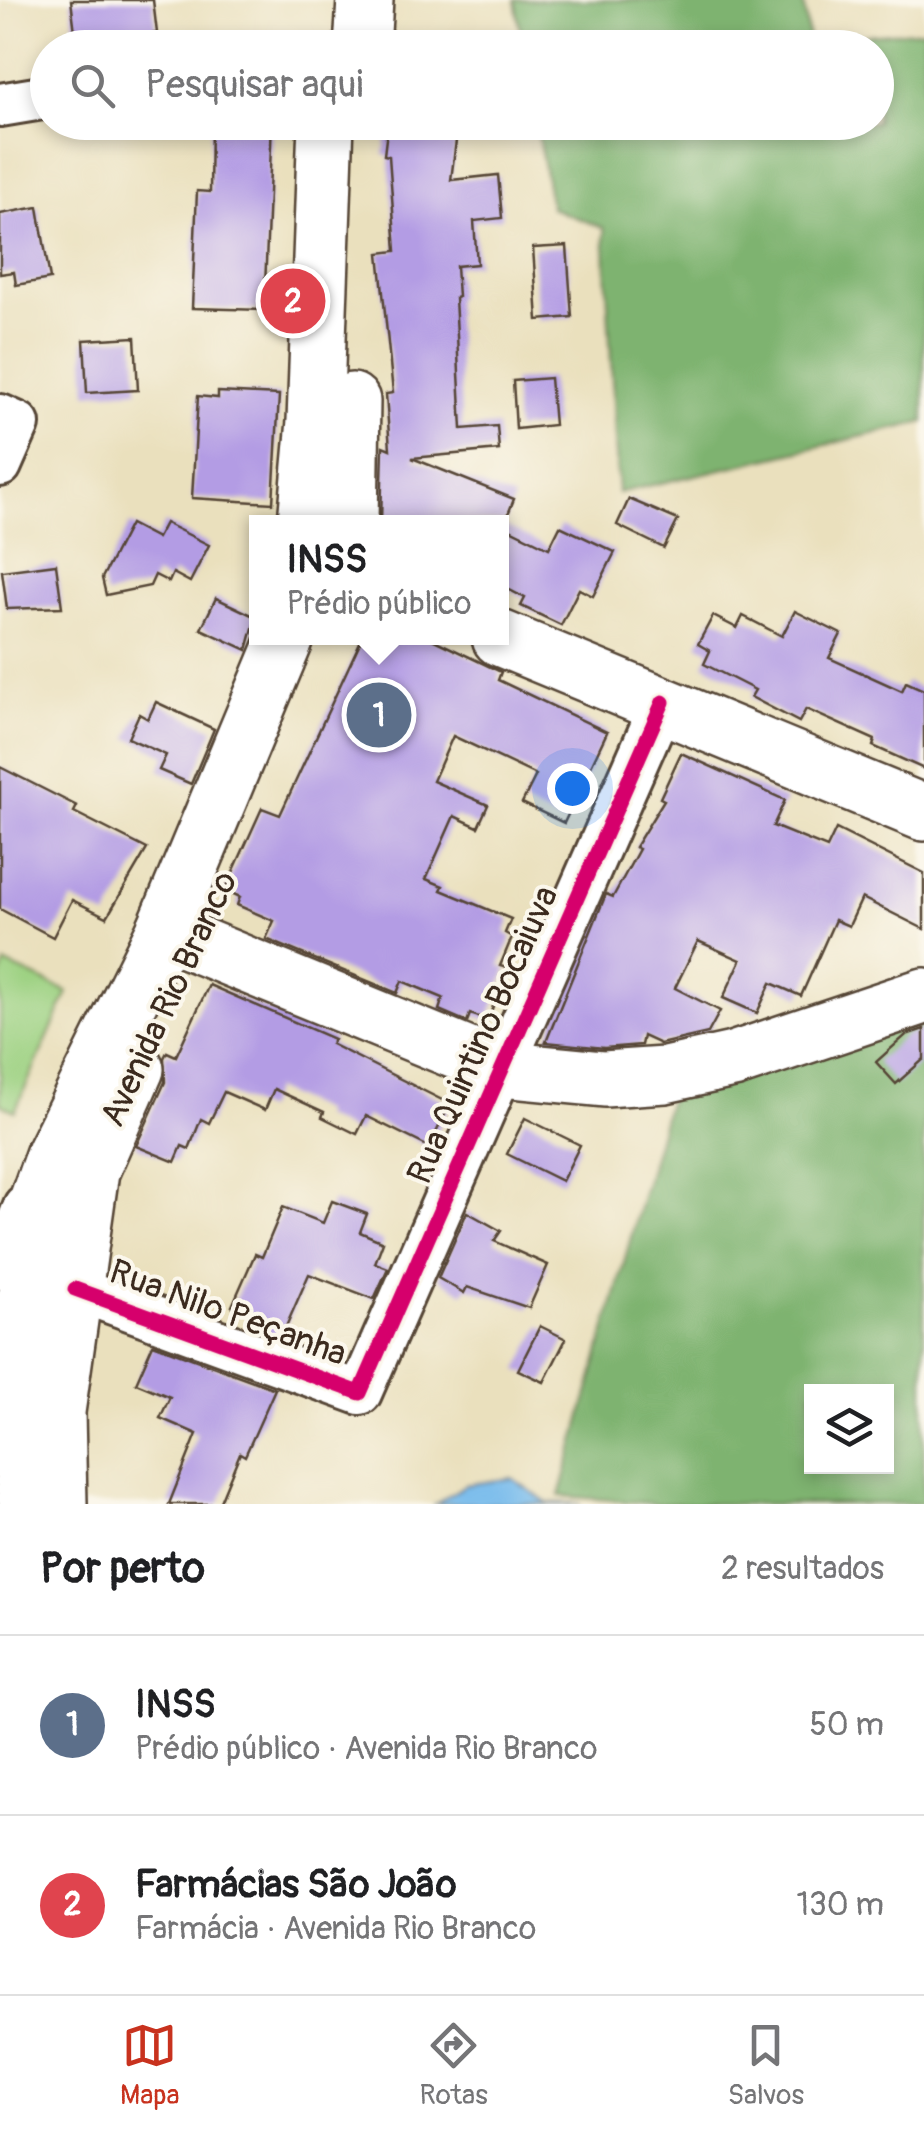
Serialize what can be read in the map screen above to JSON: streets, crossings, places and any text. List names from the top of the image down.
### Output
{
  "streets": {
    "main road": ["Avenida Rio Branco"],
    "street": ["Rua Quintino Bocaiuva", "Rua Nilo Peçanha"]
  },
  "crossings": [
    ["Avenida Rio Branco", "Rua Nilo Peçanha"],
    ["Rua Quintino Bocaiuva", "Rua Nilo Peçanha"]
  ],
  "page": {
    "search": "Pesquisar aqui",
    "pins": ["2", "1"],
    "popup": ["INSS", "Prédio público"],
    "heading": ["Por perto", "2 resultados"],
    "list": [
      {
        "mark": "1",
        "name": "INSS",
        "note": "Prédio público · Avenida Rio Branco",
        "value": "50 m"
      },
      {
        "mark": "2",
        "name": "Farmácias São João",
        "note": "Farmácia · Avenida Rio Branco",
        "value": "130 m"
      }
    ],
    "nav": ["Mapa", "Rotas", "Salvos"]
  }
}
